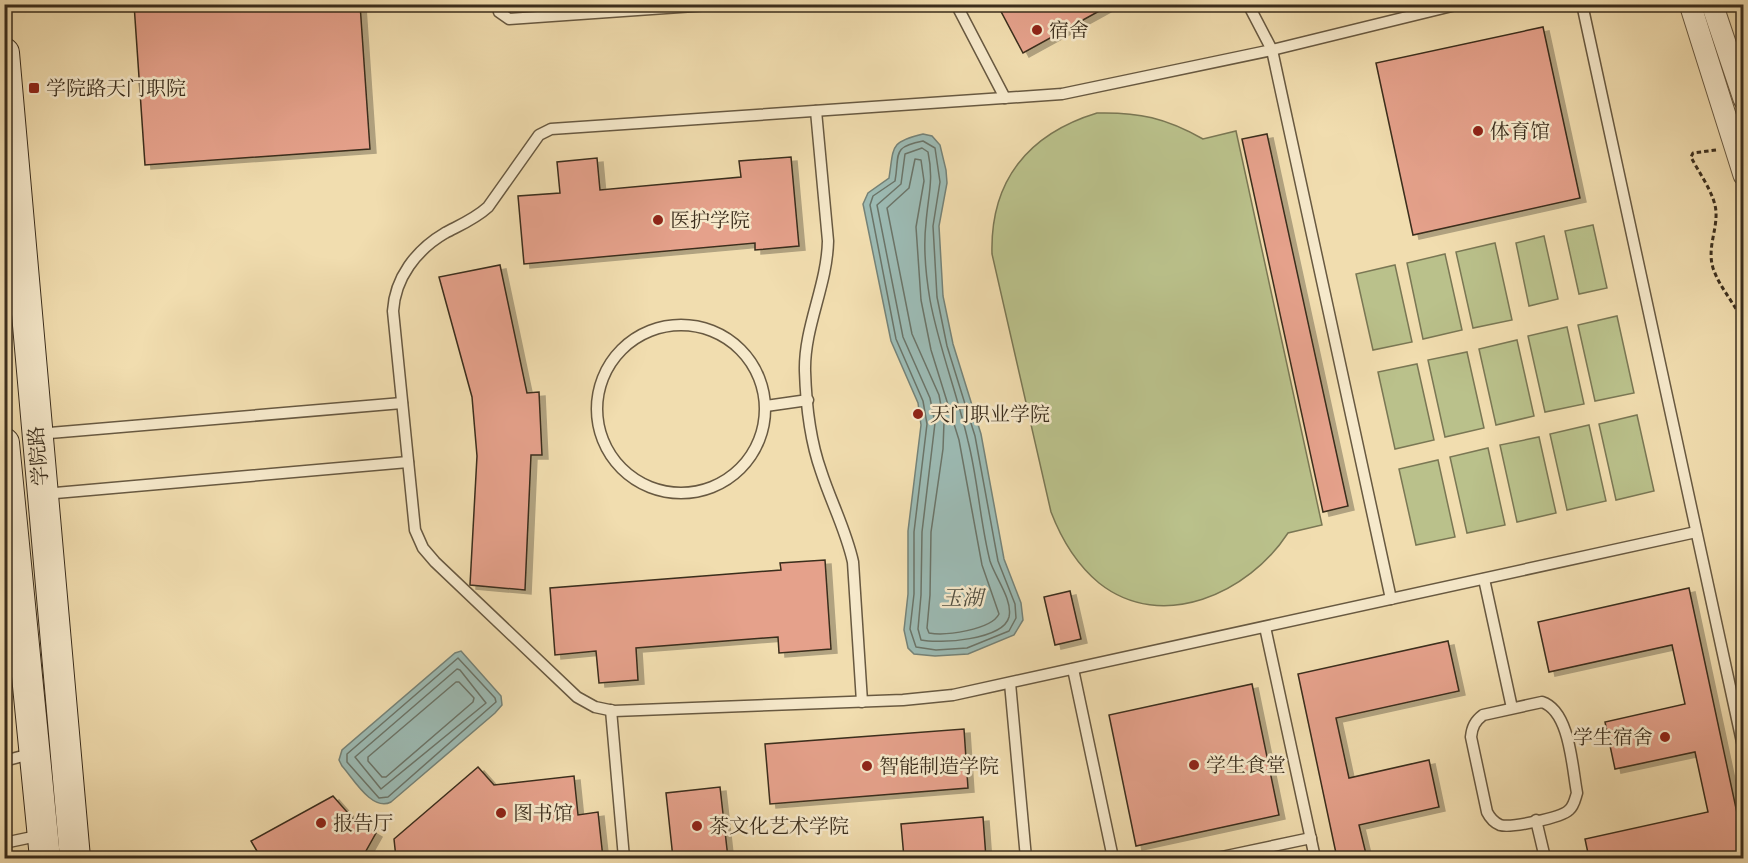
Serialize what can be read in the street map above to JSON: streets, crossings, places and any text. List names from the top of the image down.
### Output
{
  "streets": {
    "main road": ["学院路"]
  },
  "water": ["玉湖"],
  "places": {
    "other": [
      "宿舍",
      "体育馆",
      "医护学院",
      "天门职业学院",
      "学生宿舍",
      "学生食堂",
      "智能制造学院",
      "图书馆",
      "报告厅",
      "茶文化艺术学院"
    ],
    "transit": ["学院路天门职院"]
  }
}
